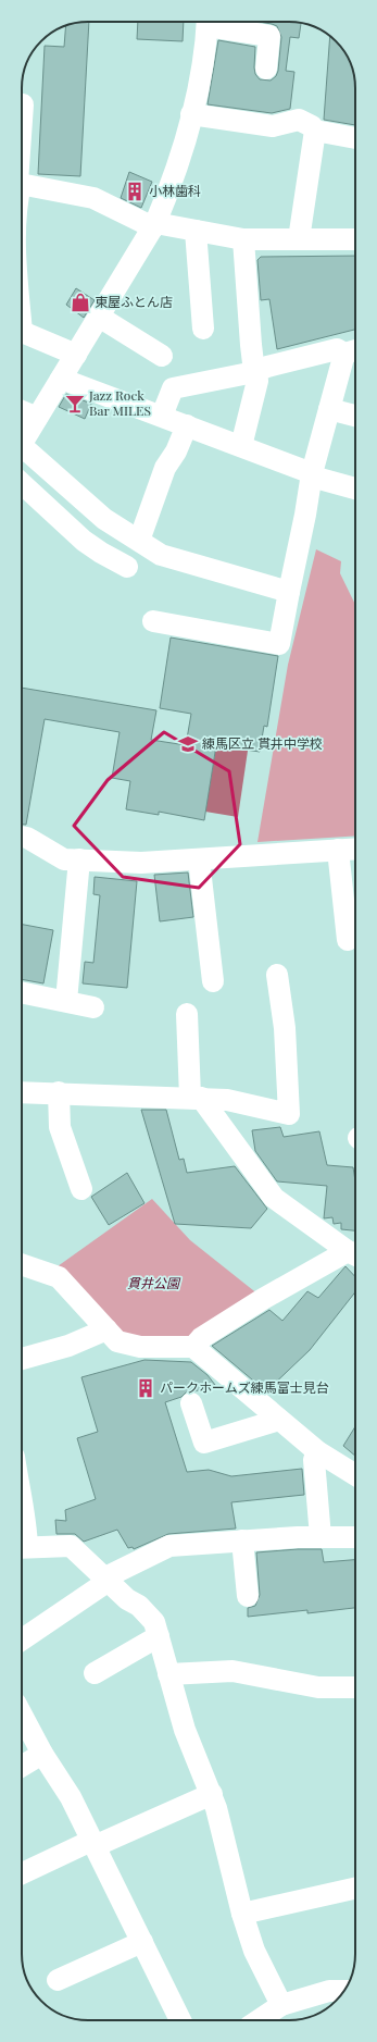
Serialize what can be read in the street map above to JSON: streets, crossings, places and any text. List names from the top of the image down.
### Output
{
  "parks": ["貫井公園"],
  "places": {
    "building": ["小林歯科", "パークホームズ練馬富士見台"],
    "shop": ["東屋ふとん店"],
    "bar": ["Jazz Rock Bar MILES"],
    "school or university": ["練馬区立 貫井中学校"]
  }
}
